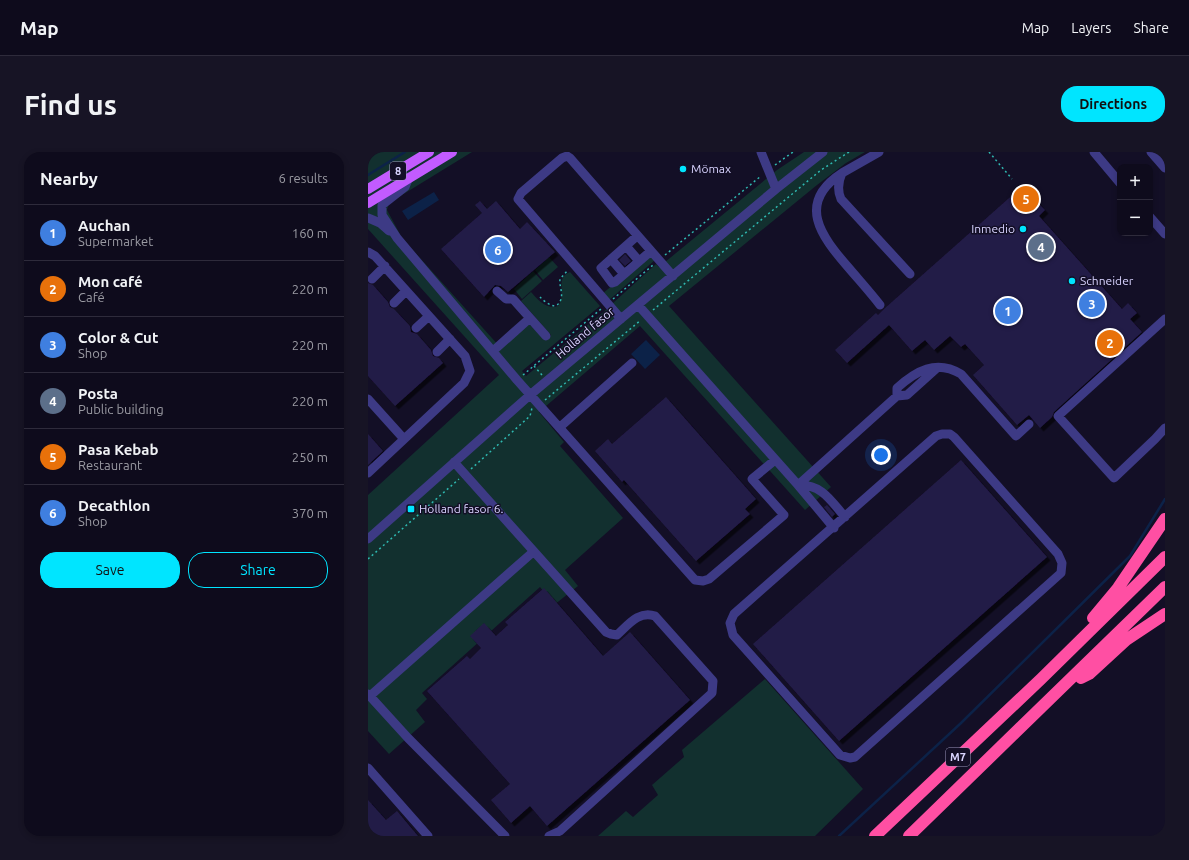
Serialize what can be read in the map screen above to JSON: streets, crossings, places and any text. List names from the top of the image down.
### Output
{
  "streets": {
    "highway": ["M7"],
    "main road": ["8"],
    "street": ["Holland fasor"]
  },
  "places": {
    "other": ["Mömax", "Inmedio", "Schneider"],
    "transit": ["Holland fasor 6."]
  },
  "page": {
    "header": "Map",
    "nav": ["Map", "Layers", "Share"],
    "buttons": [
      "Directions",
      ["Save", "Share"]
    ],
    "title": "Find us",
    "heading": ["Nearby", "6 results"],
    "map_buttons": ["+", "−"],
    "pins": [
      "5",
      "4",
      "6",
      "3",
      "1",
      "2"
    ],
    "list": [
      {
        "mark": "1",
        "name": "Auchan",
        "note": "Supermarket",
        "value": "160 m"
      },
      {
        "mark": "2",
        "name": "Mon café",
        "note": "Café",
        "value": "220 m"
      },
      {
        "mark": "3",
        "name": "Color & Cut",
        "note": "Shop",
        "value": "220 m"
      },
      {
        "mark": "4",
        "name": "Posta",
        "note": "Public building",
        "value": "220 m"
      },
      {
        "mark": "5",
        "name": "Pasa Kebab",
        "note": "Restaurant",
        "value": "250 m"
      },
      {
        "mark": "6",
        "name": "Decathlon",
        "note": "Shop",
        "value": "370 m"
      }
    ]
  }
}
